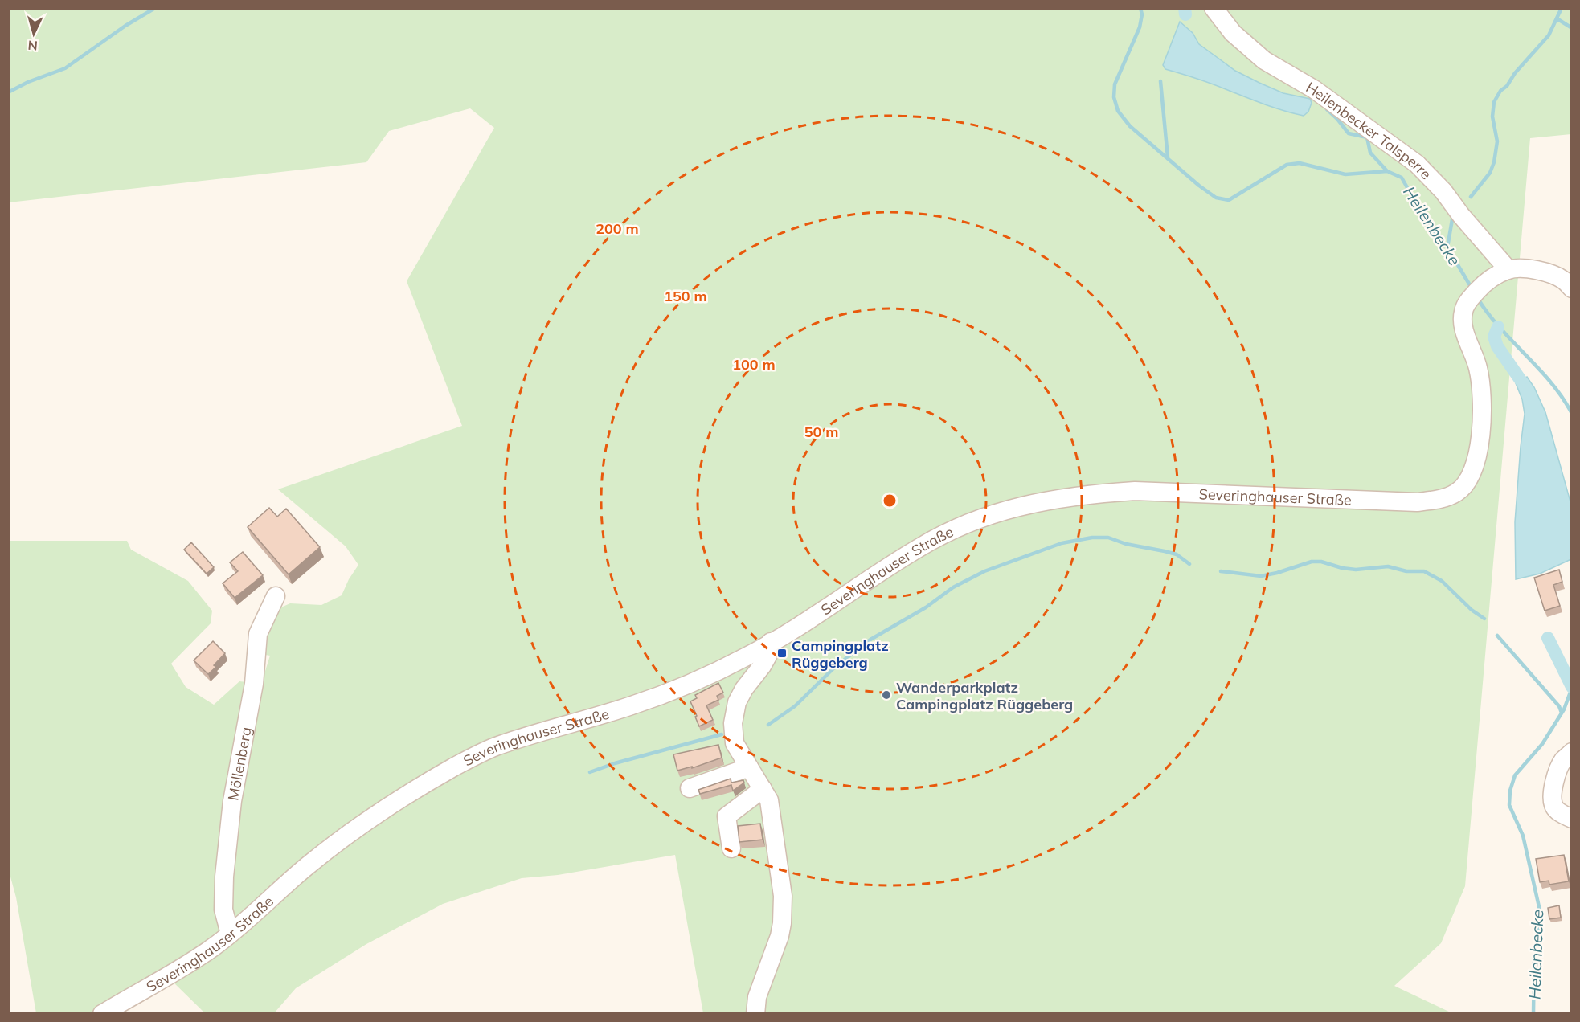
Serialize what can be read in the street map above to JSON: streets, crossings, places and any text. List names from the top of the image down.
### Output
{
  "streets": {
    "street": ["Heilenbecker Talsperre", "Severinghauser Straße", "Möllenberg"]
  },
  "crossings": [
    ["Heilenbecker Talsperre", "Severinghauser Straße"],
    ["Severinghauser Straße", "Möllenberg"]
  ],
  "water": ["Heilenbecke"],
  "places": {
    "transit": ["Campingplatz Rüggeberg"],
    "other": ["Wanderparkplatz Campingplatz Rüggeberg"]
  },
  "north": "bottom",
  "rings": [
    "200 m",
    "150 m",
    "100 m",
    "50 m"
  ]
}
